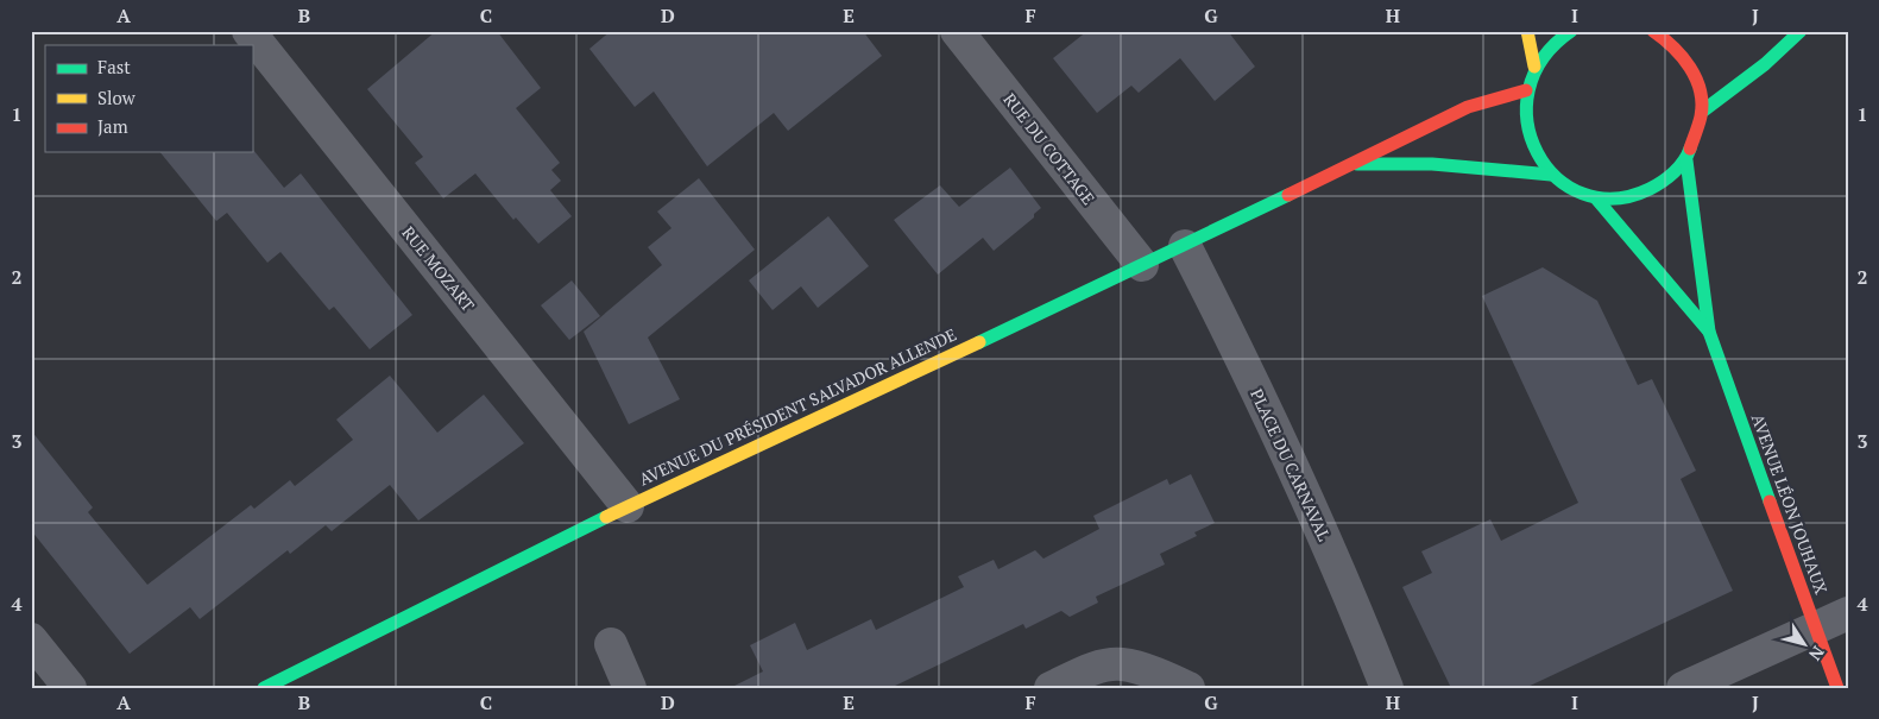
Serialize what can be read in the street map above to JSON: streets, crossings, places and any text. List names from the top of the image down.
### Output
{
  "streets": {
    "street": [
      "RUE DU COTTAGE",
      "RUE MOZART",
      "AVENUE DU PRÉSIDENT SALVADOR ALLENDE",
      "PLACE DU CARNAVAL",
      "AVENUE LÉON JOUHAUX"
    ]
  },
  "crossings": [
    ["RUE DU COTTAGE", "AVENUE DU PRÉSIDENT SALVADOR ALLENDE"],
    ["RUE MOZART", "AVENUE DU PRÉSIDENT SALVADOR ALLENDE"],
    ["AVENUE DU PRÉSIDENT SALVADOR ALLENDE", "PLACE DU CARNAVAL"]
  ],
  "legend": ["Fast", "Slow", "Jam"],
  "north": "bottom right",
  "grid": {
    "columns": [
      "A",
      "B",
      "C",
      "D",
      "E",
      "F",
      "G",
      "H",
      "I",
      "J"
    ],
    "rows": [
      "1",
      "2",
      "3",
      "4"
    ]
  }
}
